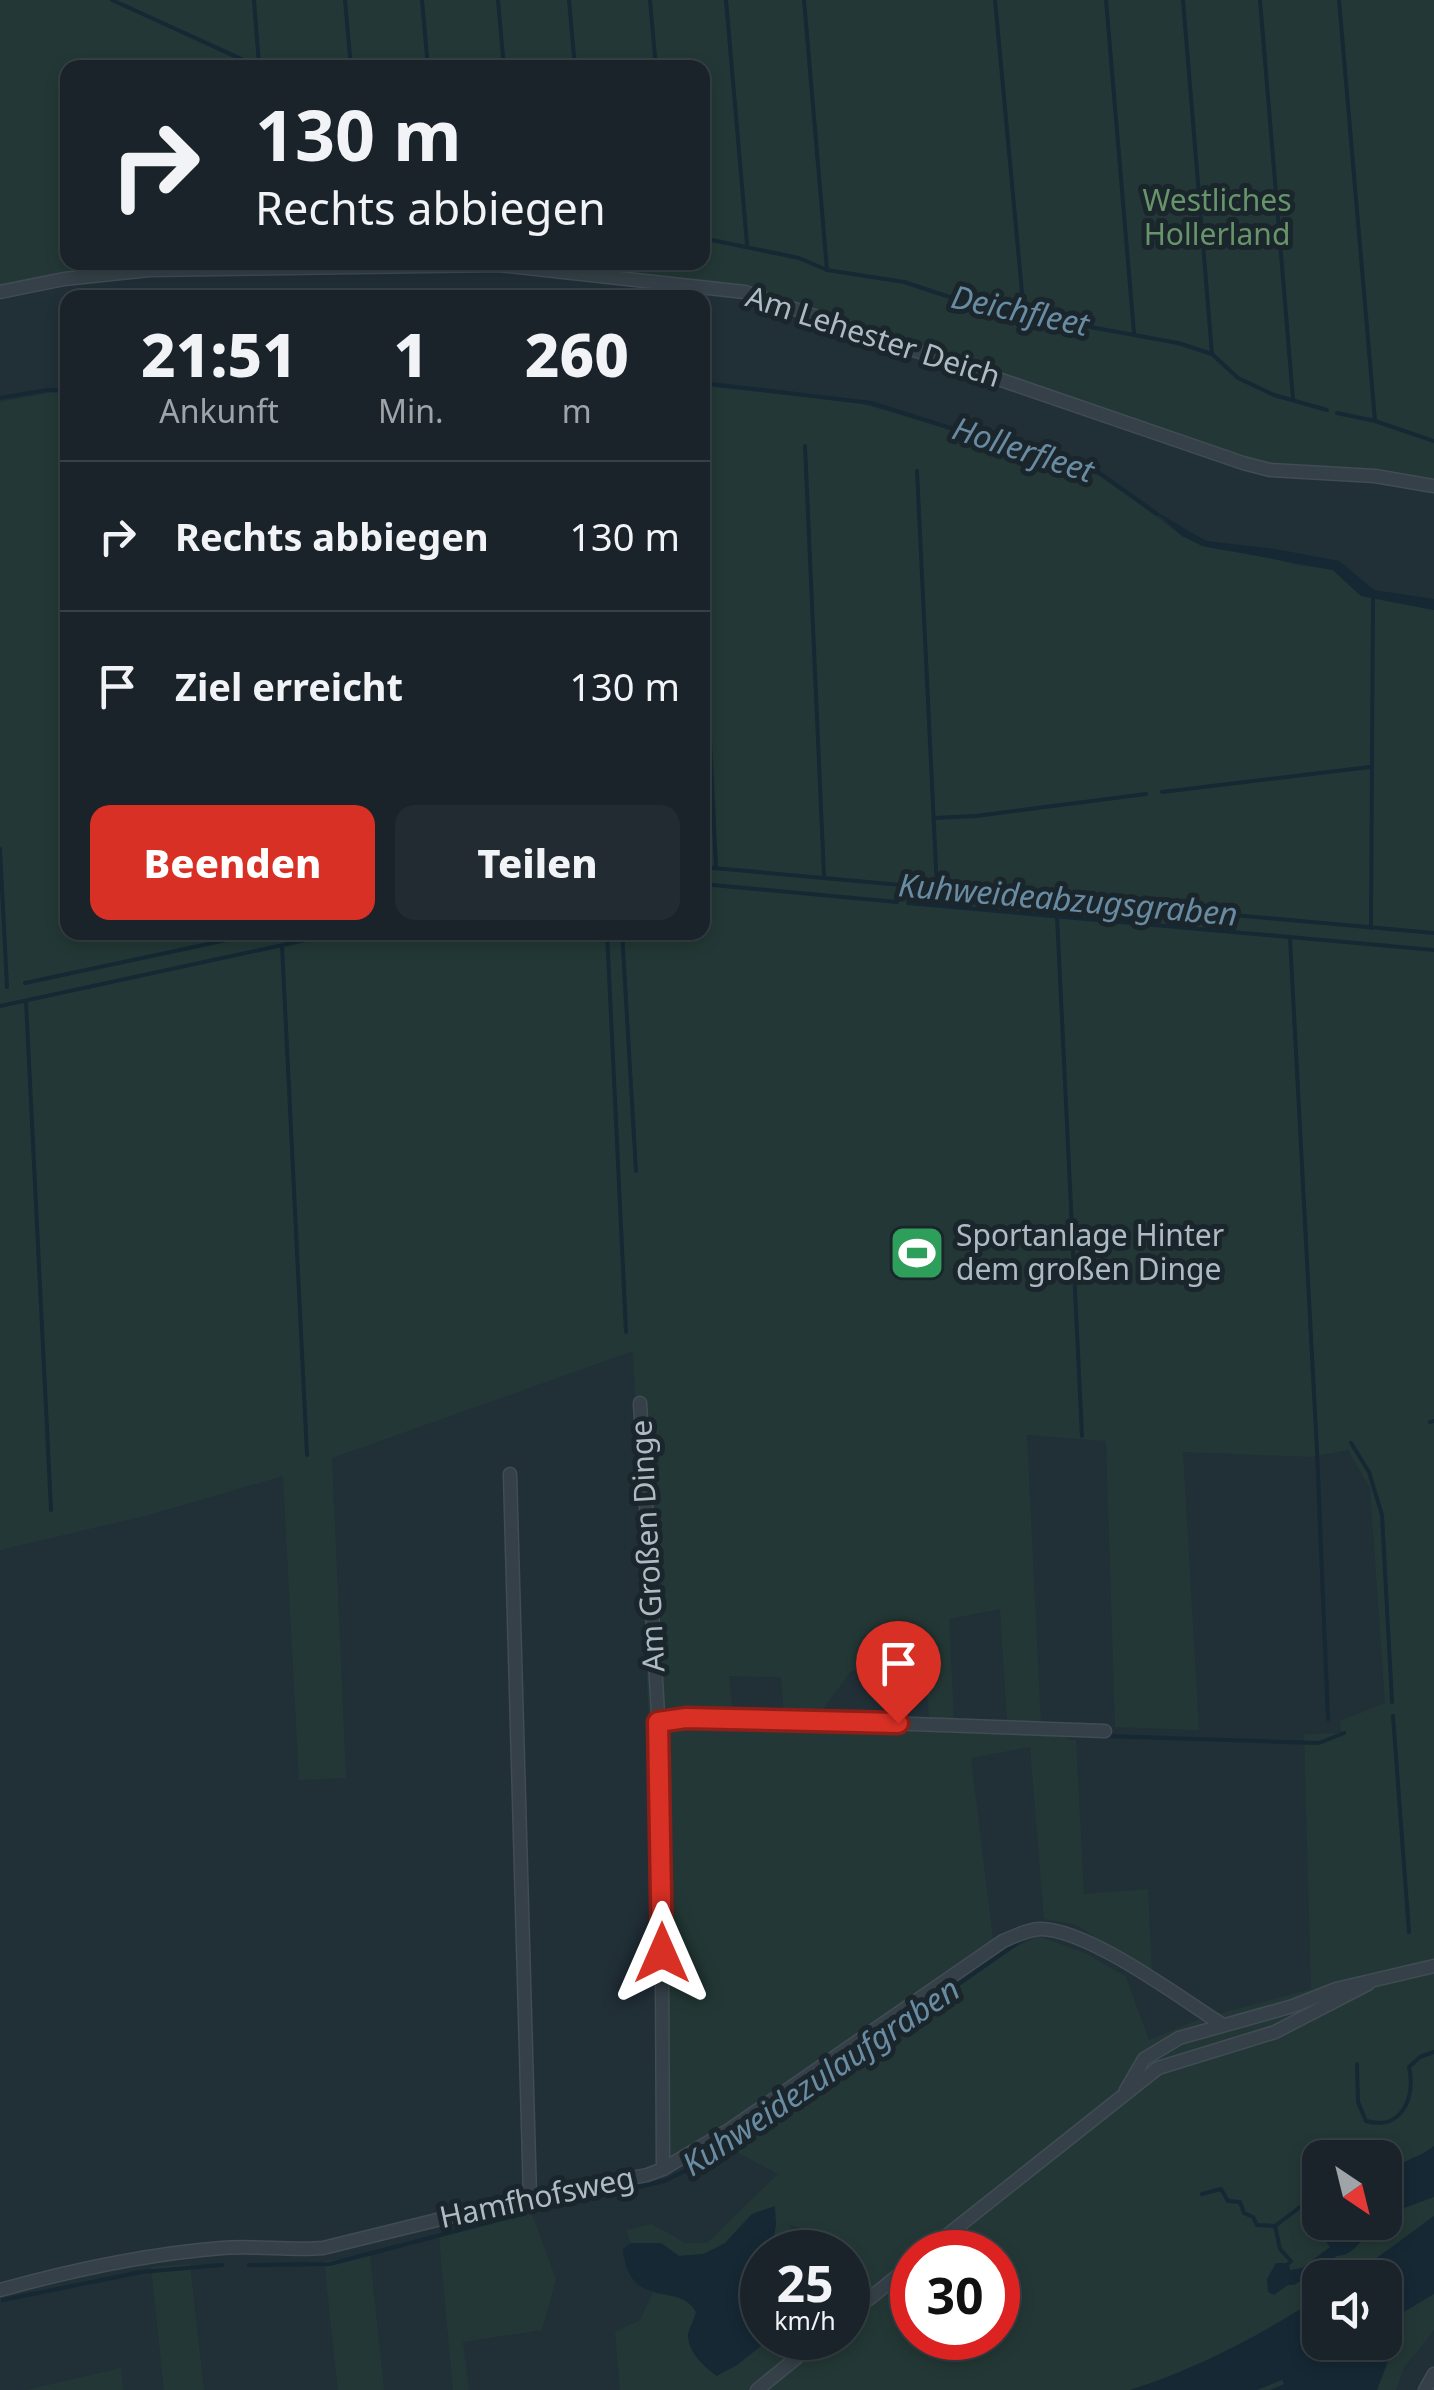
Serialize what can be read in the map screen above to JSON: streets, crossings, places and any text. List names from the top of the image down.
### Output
{
  "streets": {
    "street": ["Am Lehester Deich", "Am Großen Dinge", "Hamfhofsweg"]
  },
  "crossings": [
    ["Am Großen Dinge", "Hamfhofsweg"]
  ],
  "water": [
    "Deichfleet",
    "Hollerfleet",
    "Kuhweideabzugsgraben",
    "Kuhweidezulaufgraben"
  ],
  "parks": ["Westliches Hollerland"],
  "places": {
    "sports": ["Sportanlage Hinter dem großen Dinge"]
  },
  "north": "bottom right",
  "page": {
    "turn": ["130 m", "Rechts abbiegen"],
    "eta": [
      "21:51",
      "Ankunft",
      "1",
      "Min.",
      "260",
      "m"
    ],
    "list": [
      {
        "name": "Rechts abbiegen",
        "value": "130 m"
      },
      {
        "name": "Ziel erreicht",
        "value": "130 m"
      }
    ],
    "buttons": ["Beenden", "Teilen"],
    "speed": "25 km/h",
    "limit": "30"
  }
}
